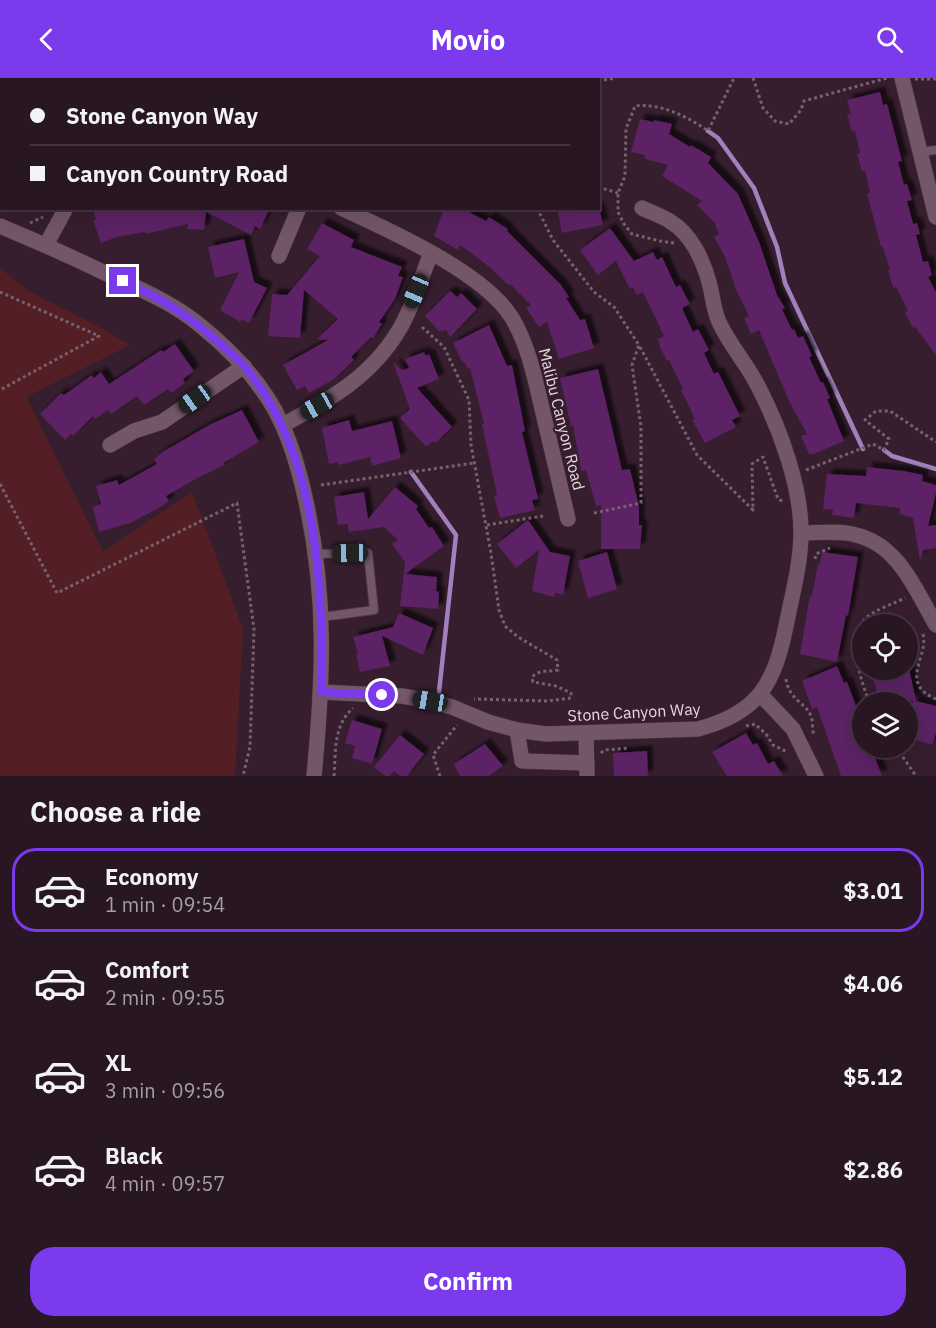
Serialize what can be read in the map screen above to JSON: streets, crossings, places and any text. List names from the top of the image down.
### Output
{
  "streets": {
    "street": ["Malibu Canyon Road", "Stone Canyon Way"]
  },
  "page": {
    "header": "Movio",
    "banner": ["Stone Canyon Way", "Canyon Country Road"],
    "heading": "Choose a ride",
    "list": [
      {
        "name": "Economy",
        "note": "1 min · 09:54",
        "value": "$3.01"
      },
      {
        "name": "Comfort",
        "note": "2 min · 09:55",
        "value": "$4.06"
      },
      {
        "name": "XL",
        "note": "3 min · 09:56",
        "value": "$5.12"
      },
      {
        "name": "Black",
        "note": "4 min · 09:57",
        "value": "$2.86"
      }
    ],
    "buttons": "Confirm"
  }
}
